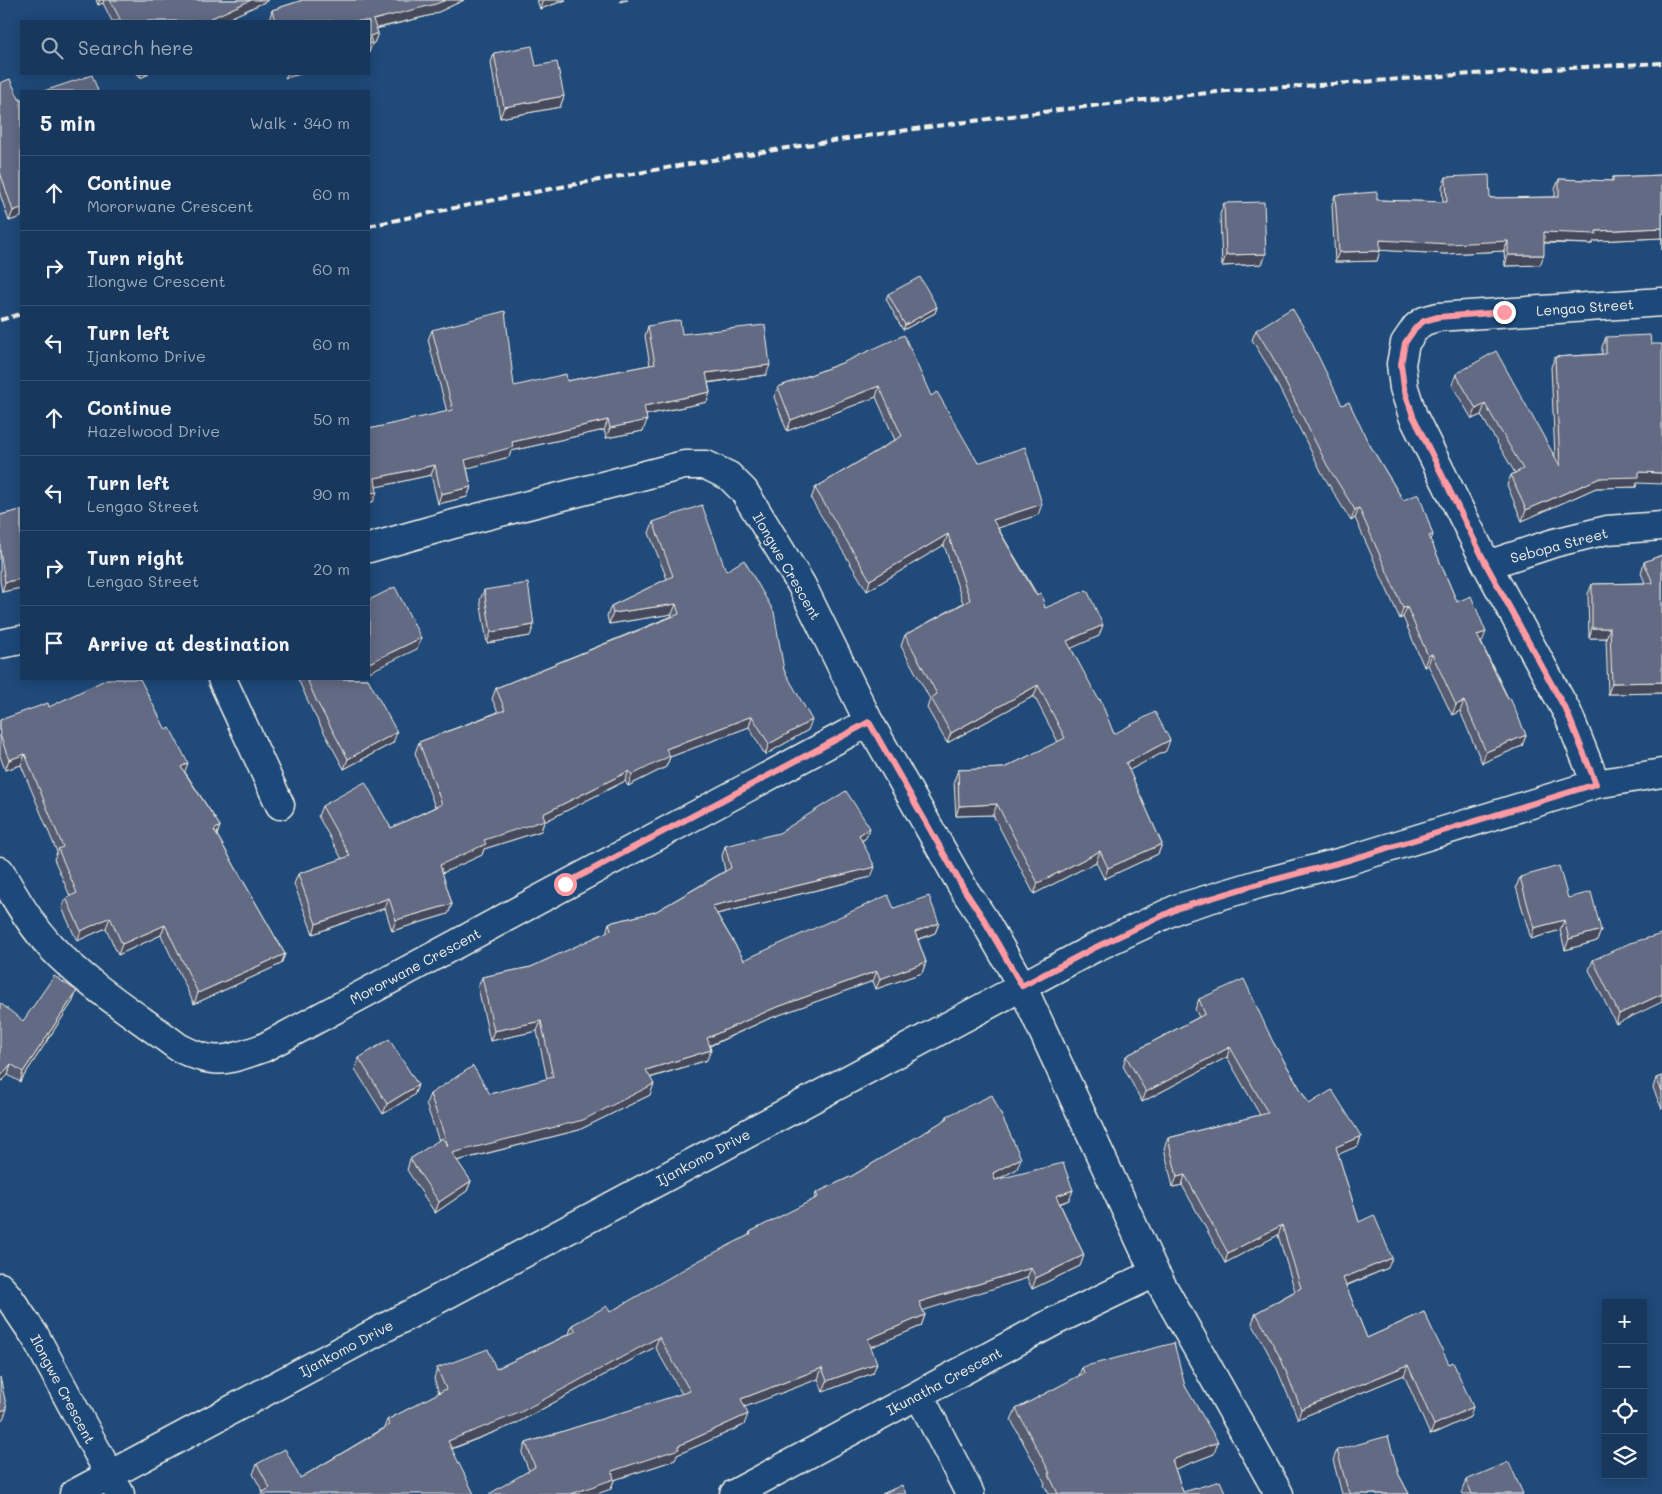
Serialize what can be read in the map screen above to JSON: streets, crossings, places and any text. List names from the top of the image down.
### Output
{
  "streets": {
    "street": [
      "Lengao Street",
      "Sebopa Street",
      "Ilongwe Crescent",
      "Mororwane Crescent",
      "Ijankomo Drive",
      "Ikunatha Crescent"
    ]
  },
  "crossings": [
    ["Lengao Street", "Sebopa Street"],
    ["Lengao Street", "Ijankomo Drive"],
    ["Ilongwe Crescent", "Mororwane Crescent"],
    ["Ilongwe Crescent", "Ijankomo Drive"]
  ],
  "page": {
    "search": "Search here",
    "heading": ["5 min", "Walk · 340 m"],
    "list": [
      ["Continue", "Mororwane Crescent", "60 m"],
      ["Turn right", "Ilongwe Crescent", "60 m"],
      ["Turn left", "Ijankomo Drive", "60 m"],
      ["Continue", "Hazelwood Drive", "50 m"],
      ["Turn left", "Lengao Street", "90 m"],
      ["Turn right", "Lengao Street", "20 m"],
      "Arrive at destination"
    ],
    "map_buttons": ["+", "−"]
  }
}
